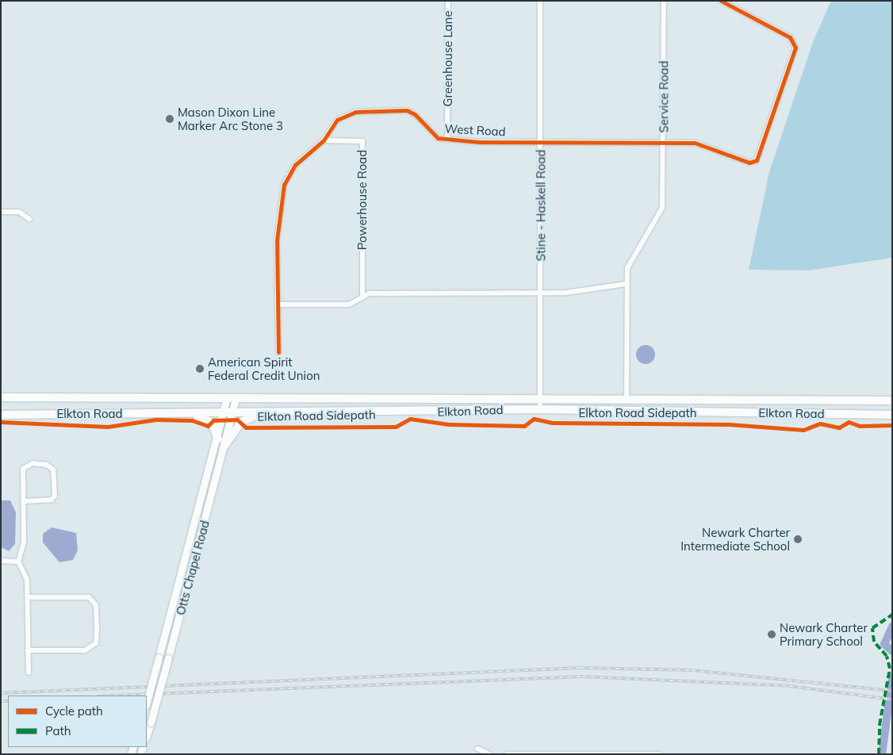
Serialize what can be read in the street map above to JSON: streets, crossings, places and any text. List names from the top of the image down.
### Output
{
  "streets": {
    "main road": ["Elkton Road", "Otts Chapel Road"],
    "street": [
      "Greenhouse Lane",
      "Service Road",
      "West Road",
      "Powerhouse Road",
      "Stine - Haskell Road"
    ],
    "cycle path": ["Elkton Road Sidepath"]
  },
  "crossings": [
    ["Greenhouse Lane", "West Road"],
    ["Service Road", "West Road"],
    ["Service Road", "Elkton Road"],
    ["West Road", "Powerhouse Road"],
    ["West Road", "Stine - Haskell Road"],
    ["Stine - Haskell Road", "Elkton Road"],
    ["Elkton Road", "Otts Chapel Road"]
  ],
  "places": [
    "Mason Dixon Line Marker Arc Stone 3",
    "American Spirit Federal Credit Union",
    "Newark Charter Intermediate School",
    "Newark Charter Primary School"
  ],
  "legend": ["Cycle path", "Path"]
}
